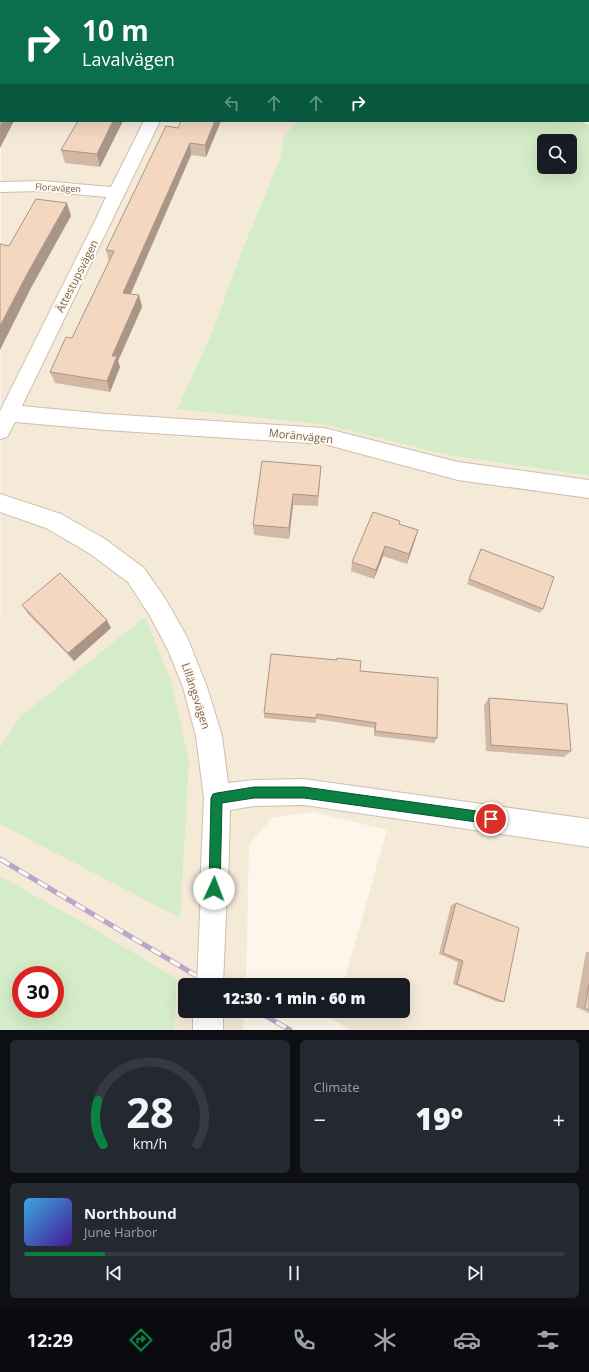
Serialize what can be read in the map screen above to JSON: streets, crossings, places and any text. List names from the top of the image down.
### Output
{
  "streets": {
    "street": [
      "Floravägen",
      "Ättestupsvägen",
      "Moränvägen",
      "Lillängsvägen"
    ]
  },
  "crossings": [
    ["Floravägen", "Ättestupsvägen"],
    ["Ättestupsvägen", "Moränvägen"]
  ],
  "page": {
    "turn": ["10 m", "Lavalvägen"],
    "limit": "30",
    "trip": "12:30 · 1 min · 60 m",
    "tile": "Climate",
    "heat": ["−", "19°", "+"],
    "song": ["Northbound", "June Harbor"],
    "tabs": "12:29",
    "gauge": ["28", "km/h"]
  }
}
